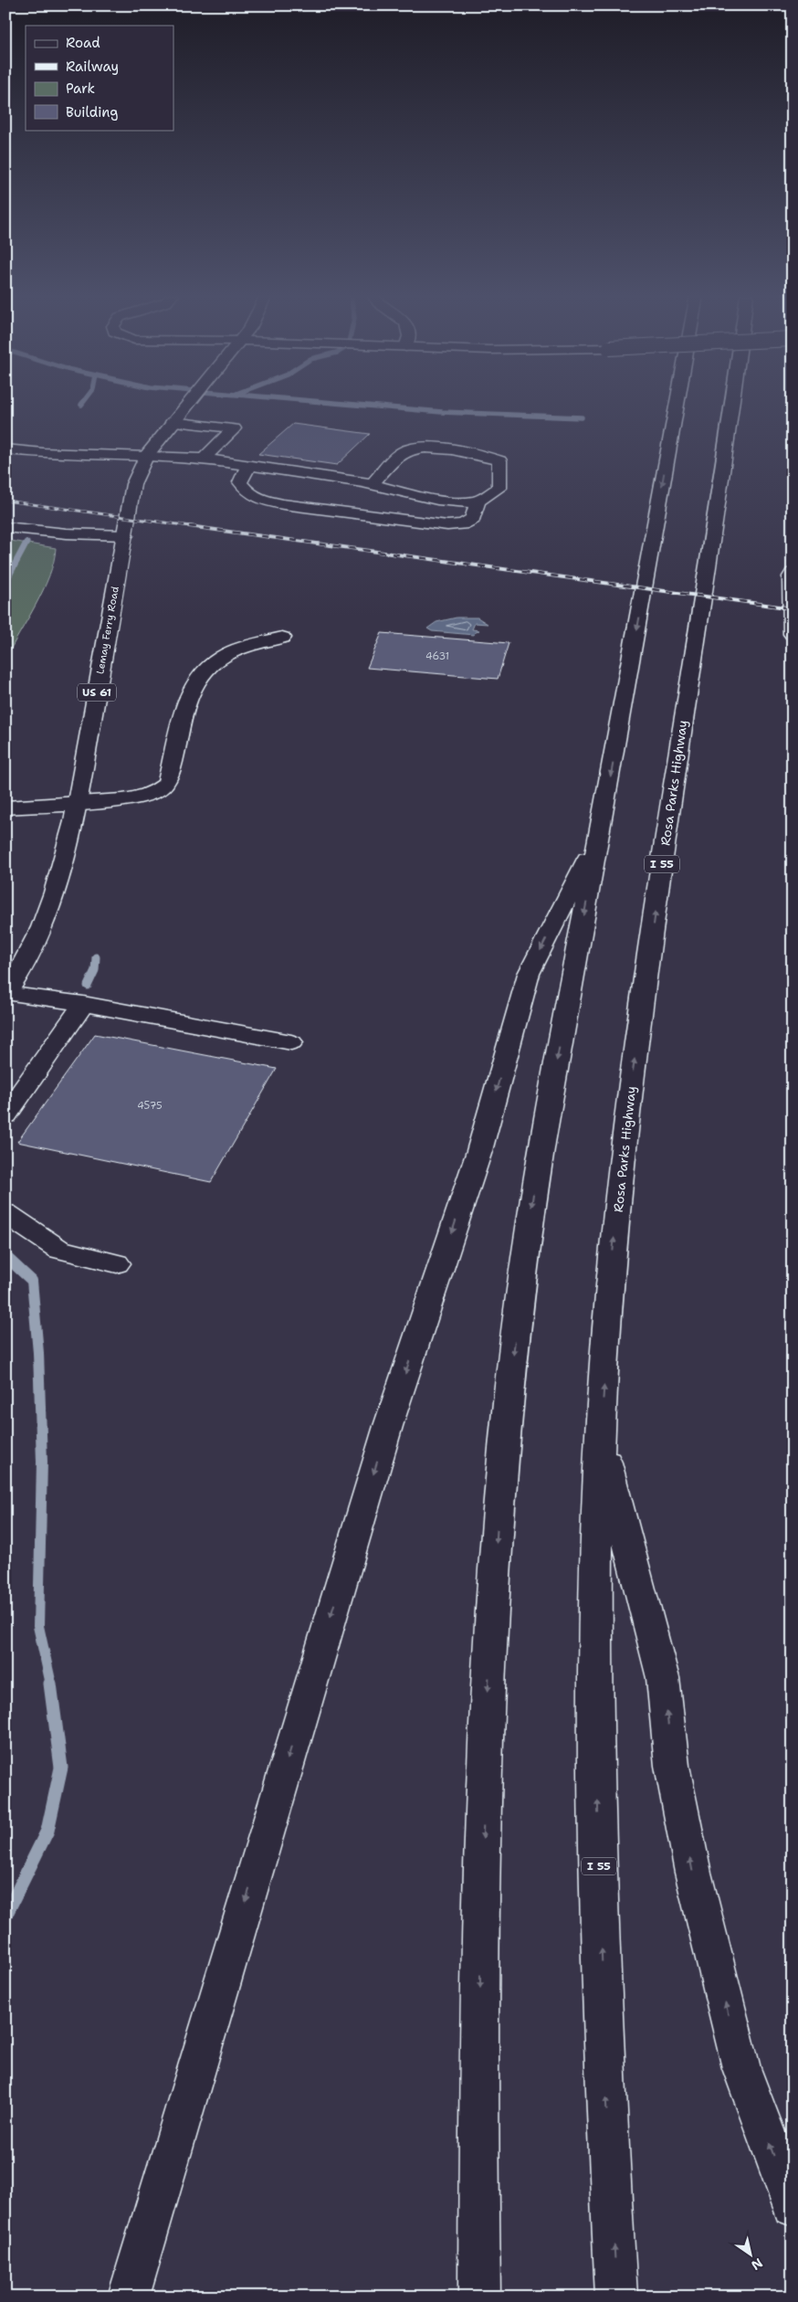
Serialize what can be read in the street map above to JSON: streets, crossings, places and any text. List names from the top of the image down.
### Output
{
  "streets": {
    "main road": [
      "Lemay Ferry Road",
      "US 61",
      "Rosa Parks Highway",
      "I 55"
    ]
  },
  "crossings": [
    ["Rosa Parks Highway", "I 55"]
  ],
  "house_numbers": ["4631", "4575"],
  "legend": [
    "Road",
    "Railway",
    "Park",
    "Building"
  ],
  "north": "bottom right"
}
